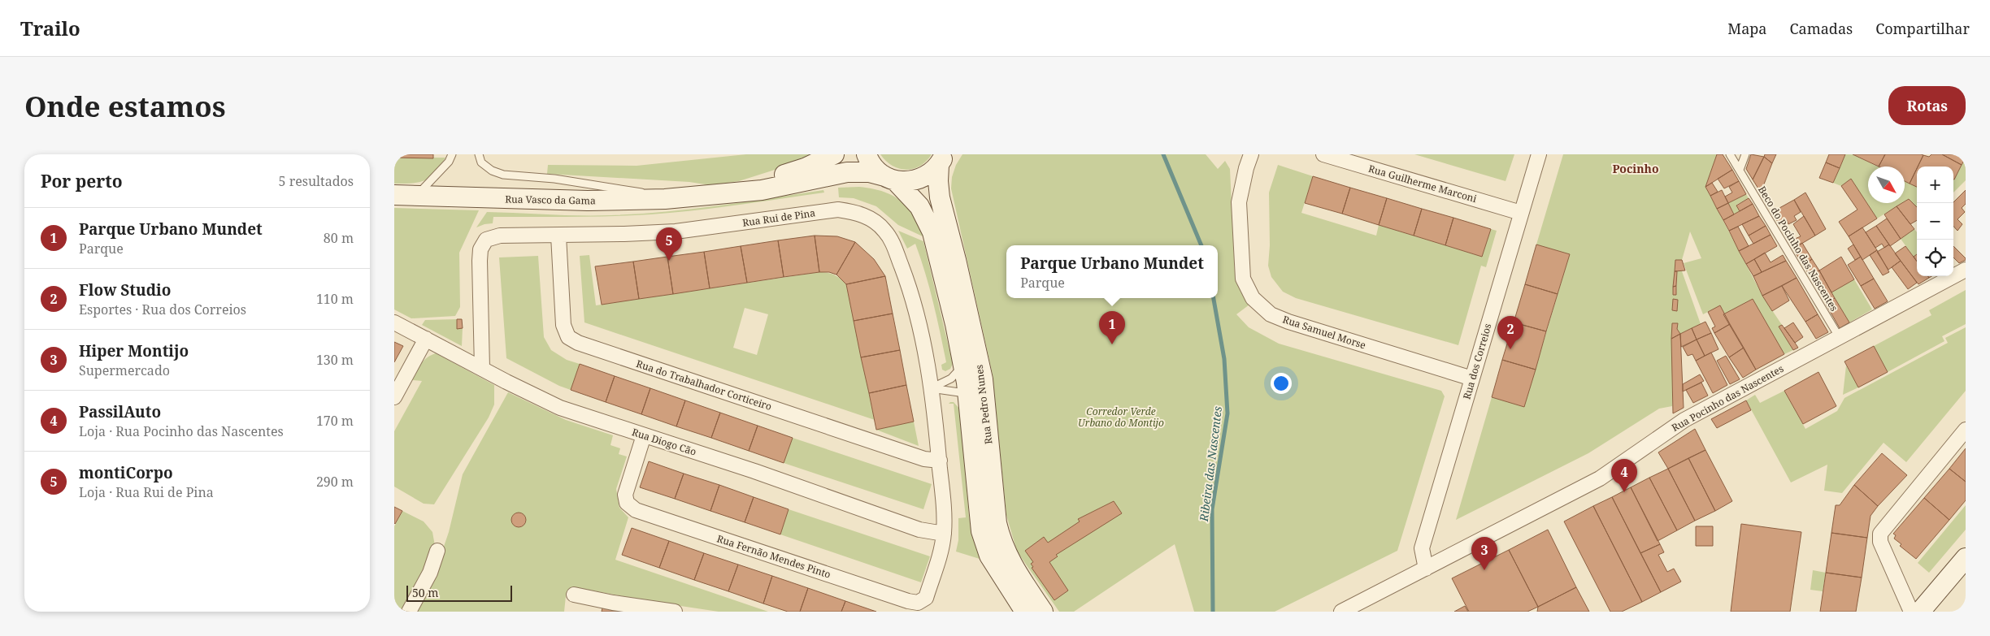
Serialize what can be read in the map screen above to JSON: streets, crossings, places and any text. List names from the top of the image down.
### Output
{
  "streets": {
    "main road": ["Rua Vasco da Gama", "Rua Pedro Nunes"],
    "street": [
      "Rua Guilherme Marconi",
      "Rua Rui de Pina",
      "Rua Samuel Morse",
      "Rua dos Correios",
      "Rua do Trabalhador Corticeiro",
      "Rua Pocinho das Nascentes",
      "Rua Diogo Cão",
      "Rua Fernão Mendes Pinto"
    ],
    "lane": ["Beco do Pocinho das Nascentes"]
  },
  "crossings": [
    ["Rua Guilherme Marconi", "Rua dos Correios"],
    ["Rua Vasco da Gama", "Rua Pedro Nunes"],
    ["Rua Rui de Pina", "Rua do Trabalhador Corticeiro"],
    ["Rua Rui de Pina", "Rua Diogo Cão"],
    ["Rua Rui de Pina", "Rua Fernão Mendes Pinto"],
    ["Beco do Pocinho das Nascentes", "Rua Pocinho das Nascentes"],
    ["Rua Samuel Morse", "Rua dos Correios"],
    ["Rua dos Correios", "Rua Pocinho das Nascentes"],
    ["Rua Diogo Cão", "Rua Fernão Mendes Pinto"]
  ],
  "districts": ["Pocinho"],
  "water": ["Ribeira das Nascentes"],
  "parks": ["Corredor Verde Urbano do Montijo"],
  "scale_bar": "50 m",
  "north": "bottom right",
  "page": {
    "header": "Trailo",
    "nav": ["Mapa", "Camadas", "Compartilhar"],
    "buttons": "Rotas",
    "title": "Onde estamos",
    "heading": ["Por perto", "5 resultados"],
    "map_buttons": ["+", "−"],
    "list": [
      {
        "mark": "1",
        "name": "Parque Urbano Mundet",
        "note": "Parque",
        "value": "80 m"
      },
      {
        "mark": "2",
        "name": "Flow Studio",
        "note": "Esportes · Rua dos Correios",
        "value": "110 m"
      },
      {
        "mark": "3",
        "name": "Hiper Montijo",
        "note": "Supermercado",
        "value": "130 m"
      },
      {
        "mark": "4",
        "name": "PassilAuto",
        "note": "Loja · Rua Pocinho das Nascentes",
        "value": "170 m"
      },
      {
        "mark": "5",
        "name": "montiCorpo",
        "note": "Loja · Rua Rui de Pina",
        "value": "290 m"
      }
    ],
    "pins": [
      "5",
      "1",
      "2",
      "4",
      "3"
    ],
    "popup": ["Parque Urbano Mundet", "Parque"],
    "scale": "50 m"
  }
}
